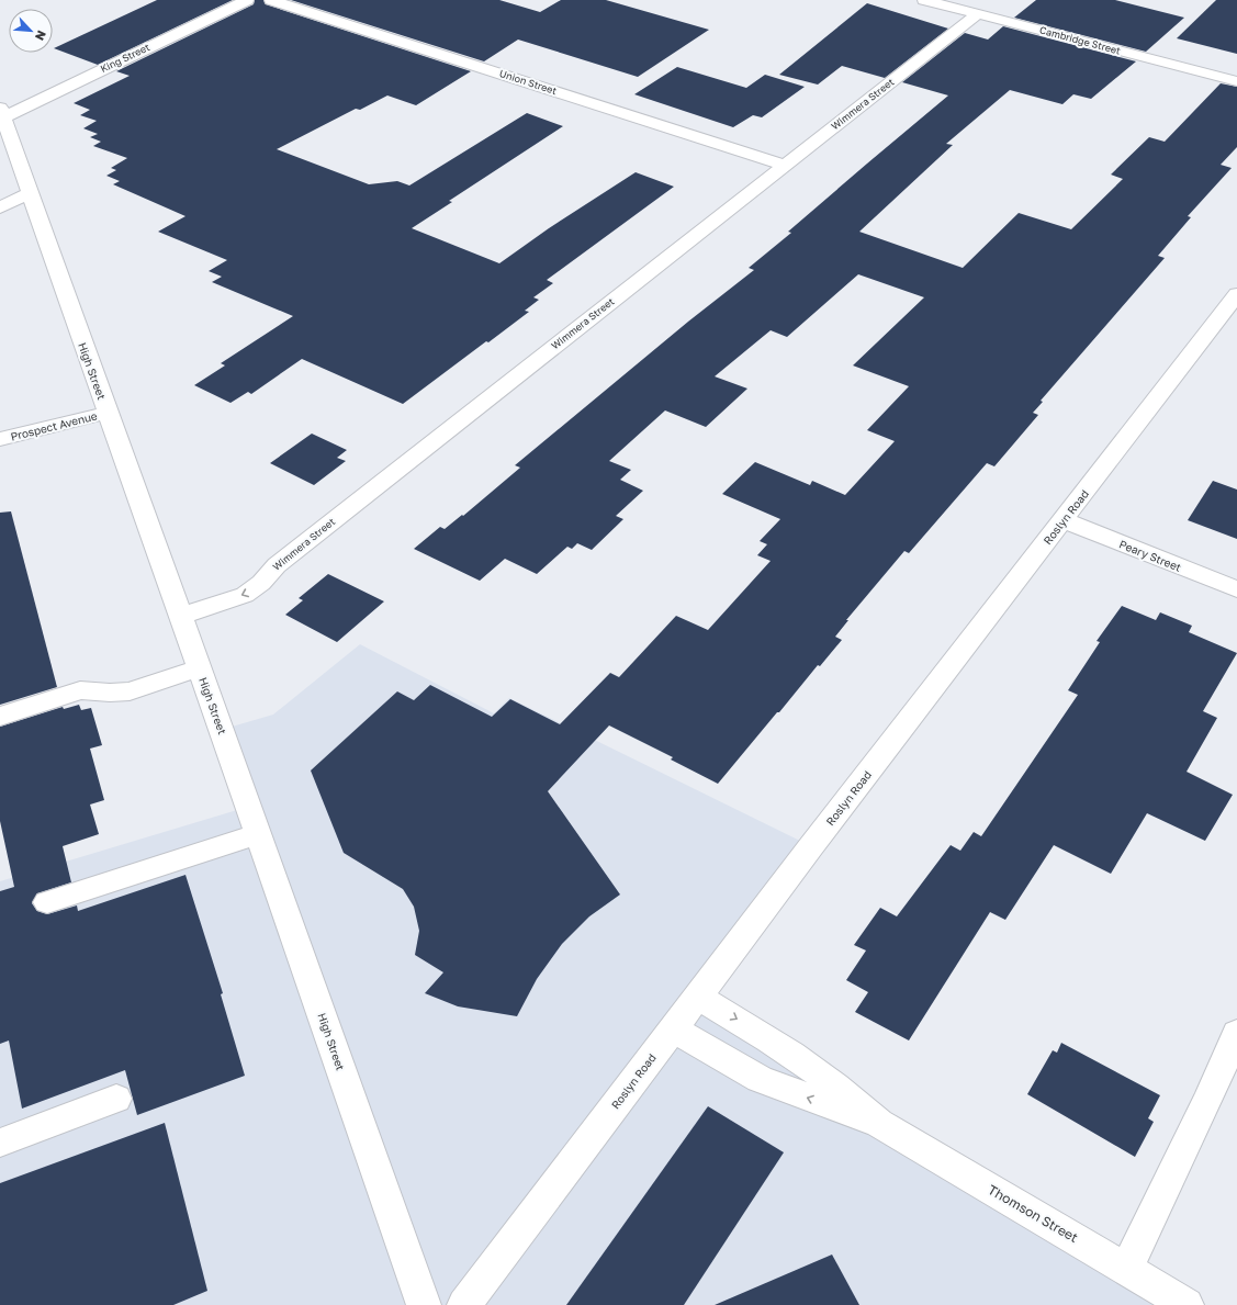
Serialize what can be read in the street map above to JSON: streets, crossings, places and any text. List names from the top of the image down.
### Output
{
  "streets": {
    "street": [
      "Cambridge Street",
      "King Street",
      "Union Street",
      "Wimmera Street",
      "High Street",
      "Prospect Avenue",
      "Roslyn Road",
      "Peary Street",
      "Thomson Street"
    ]
  },
  "crossings": [
    ["Cambridge Street", "Wimmera Street"],
    ["King Street", "High Street"],
    ["Union Street", "Wimmera Street"],
    ["Wimmera Street", "High Street"],
    ["High Street", "Prospect Avenue"],
    ["Roslyn Road", "Peary Street"],
    ["Roslyn Road", "Thomson Street"]
  ],
  "one_way": ["Wimmera Street"],
  "north": "bottom right"
}
